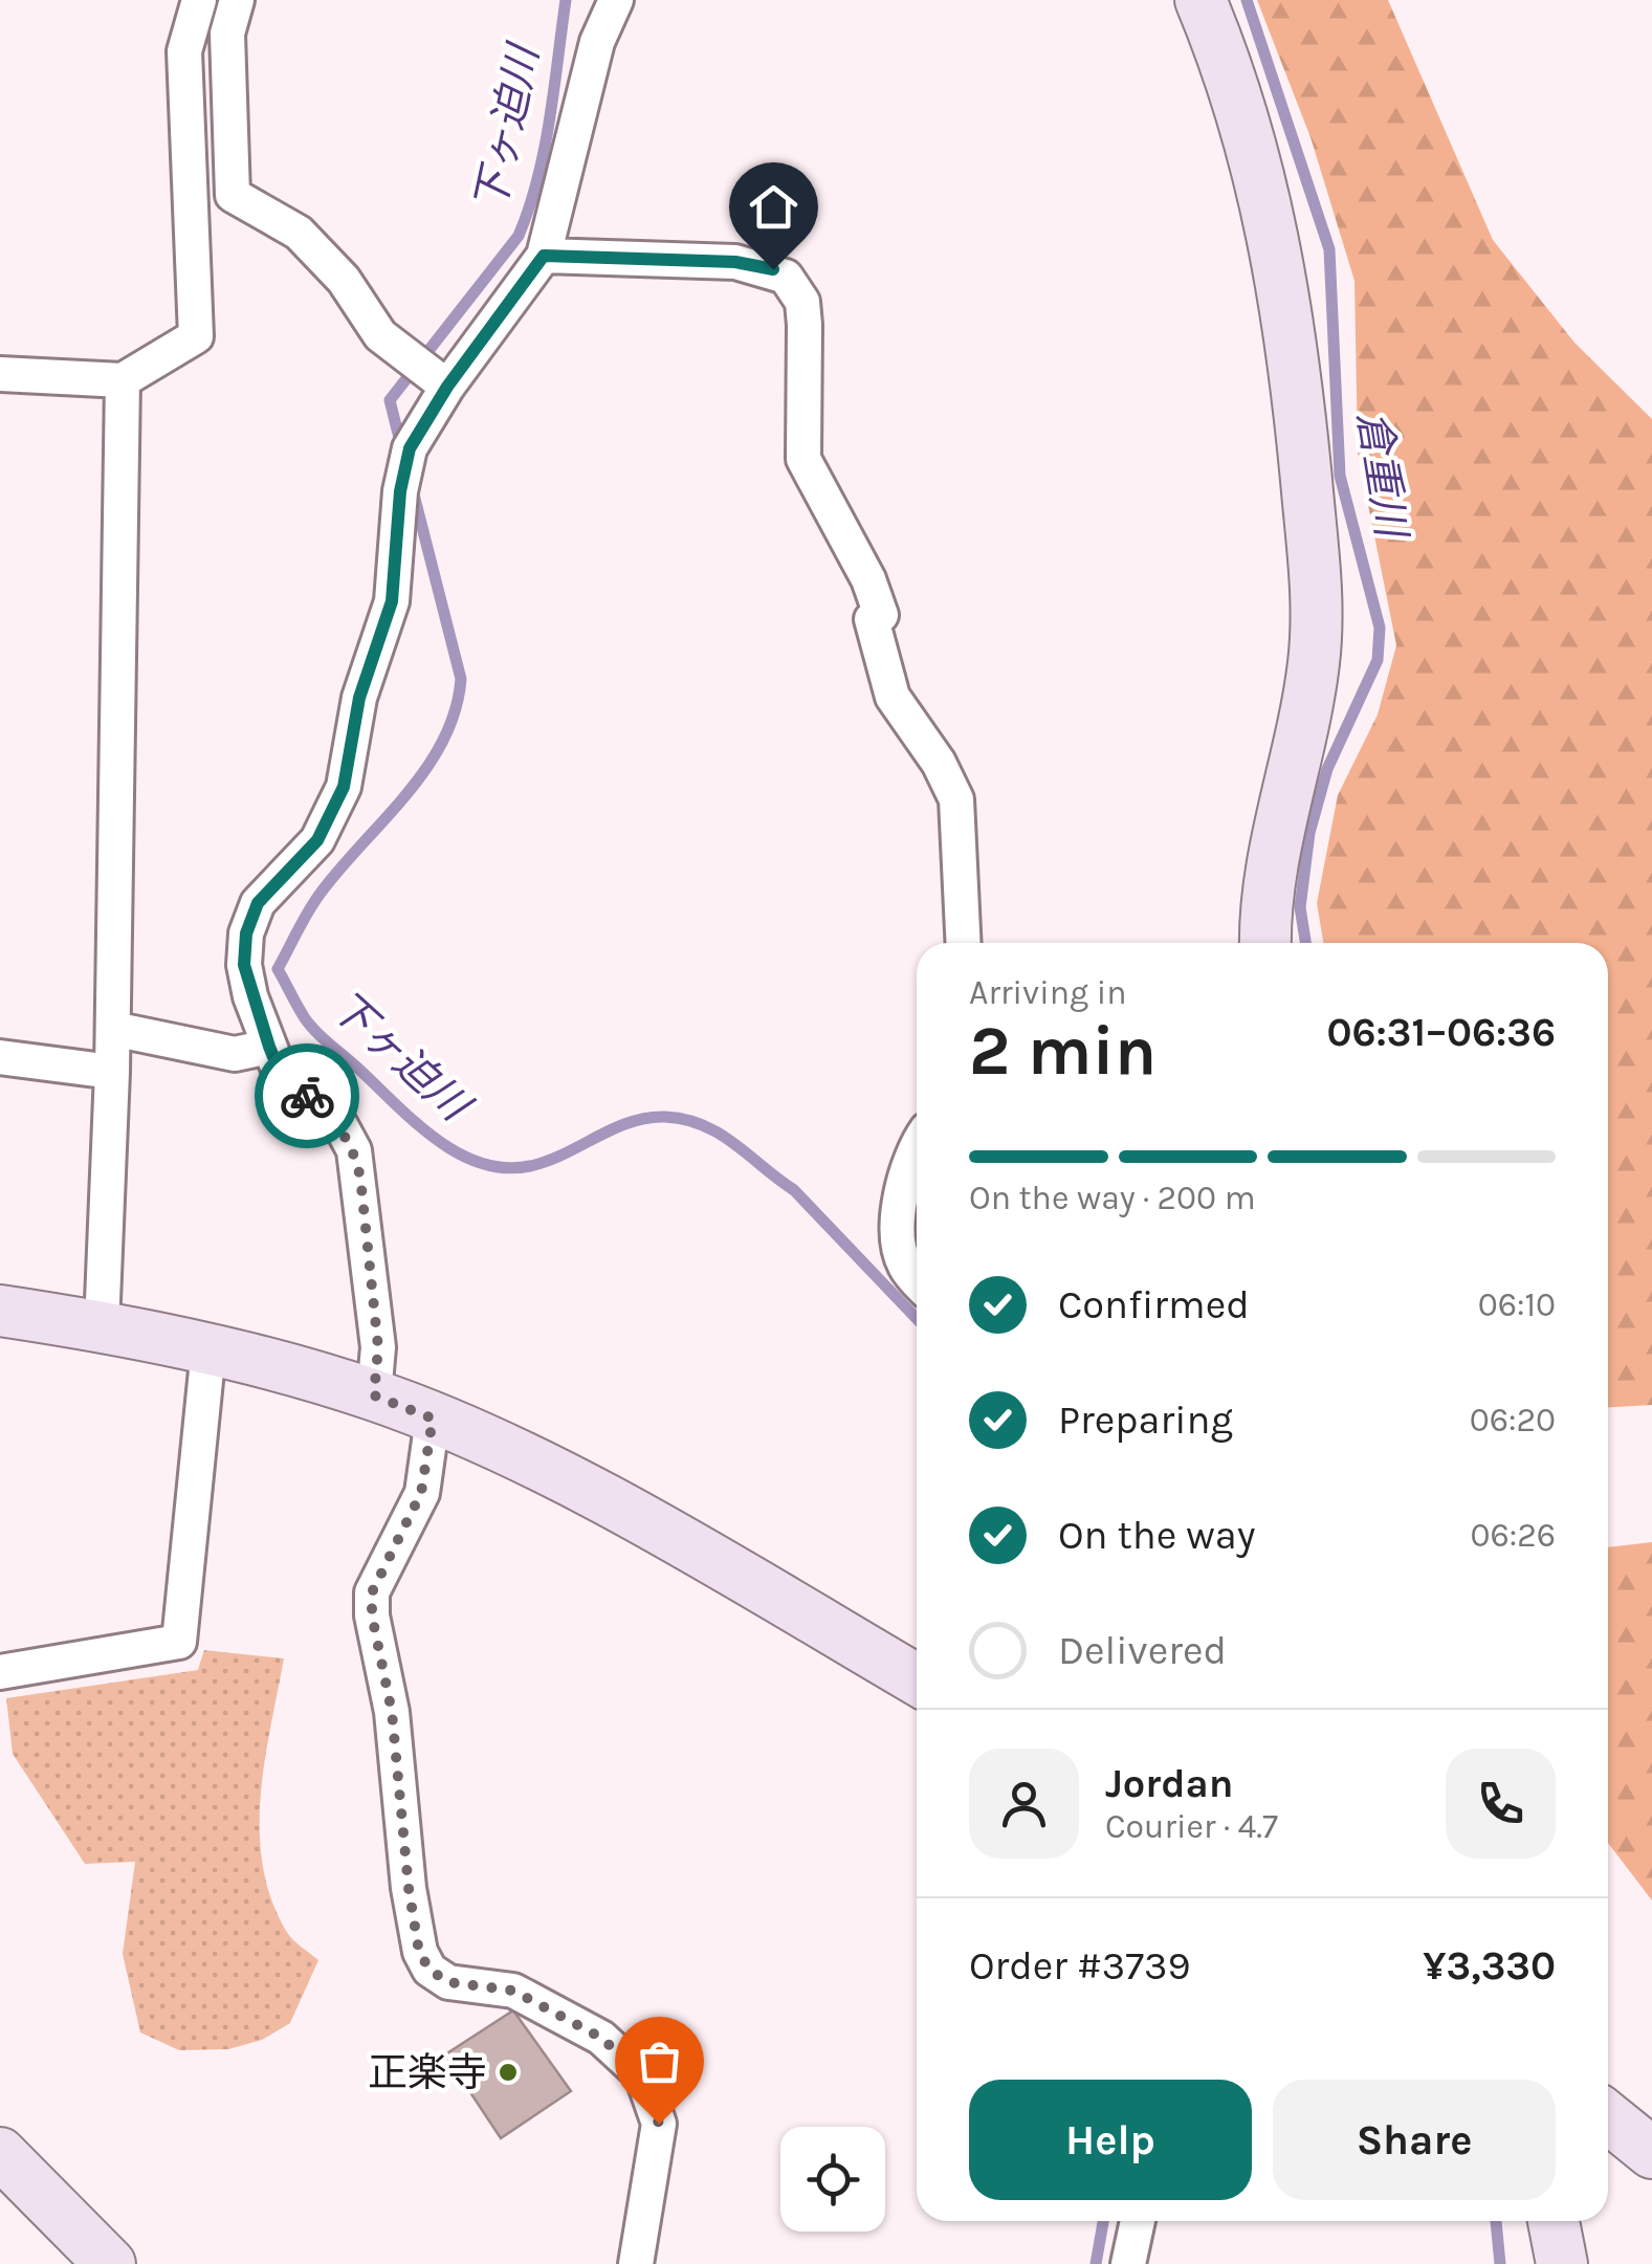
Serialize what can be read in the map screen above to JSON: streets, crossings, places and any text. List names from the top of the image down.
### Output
{
  "water": ["下ヶ迫川", "倉重川"],
  "places": ["正楽寺"],
  "page": {
    "heading": ["2 min", "Arriving in", "06:31–06:36"],
    "panel": [
      "Jordan",
      "Courier · 4.7",
      "Order #3739",
      "¥3,330"
    ],
    "bar": "On the way · 200 m",
    "list": [
      ["Confirmed", "06:10"],
      ["Preparing", "06:20"],
      ["On the way", "06:26"],
      "Delivered"
    ],
    "buttons": ["Help", "Share"]
  }
}
